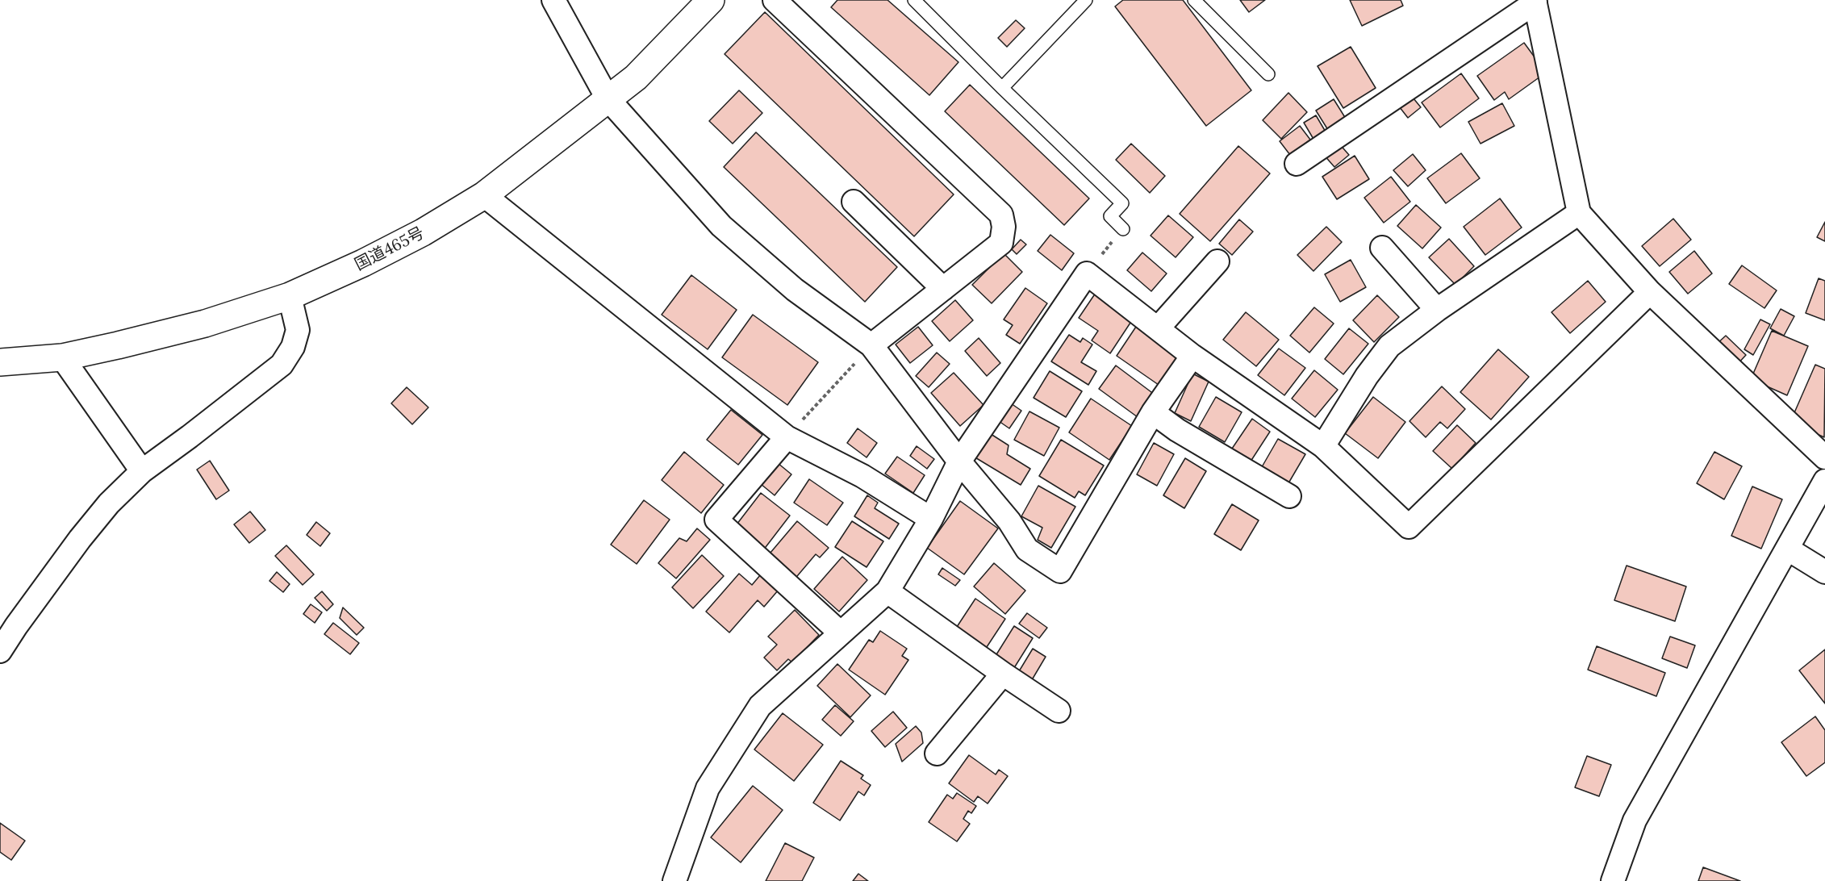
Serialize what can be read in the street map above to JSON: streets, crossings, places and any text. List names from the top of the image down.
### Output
{
  "streets": {
    "highway": ["国道465号"]
  }
}
